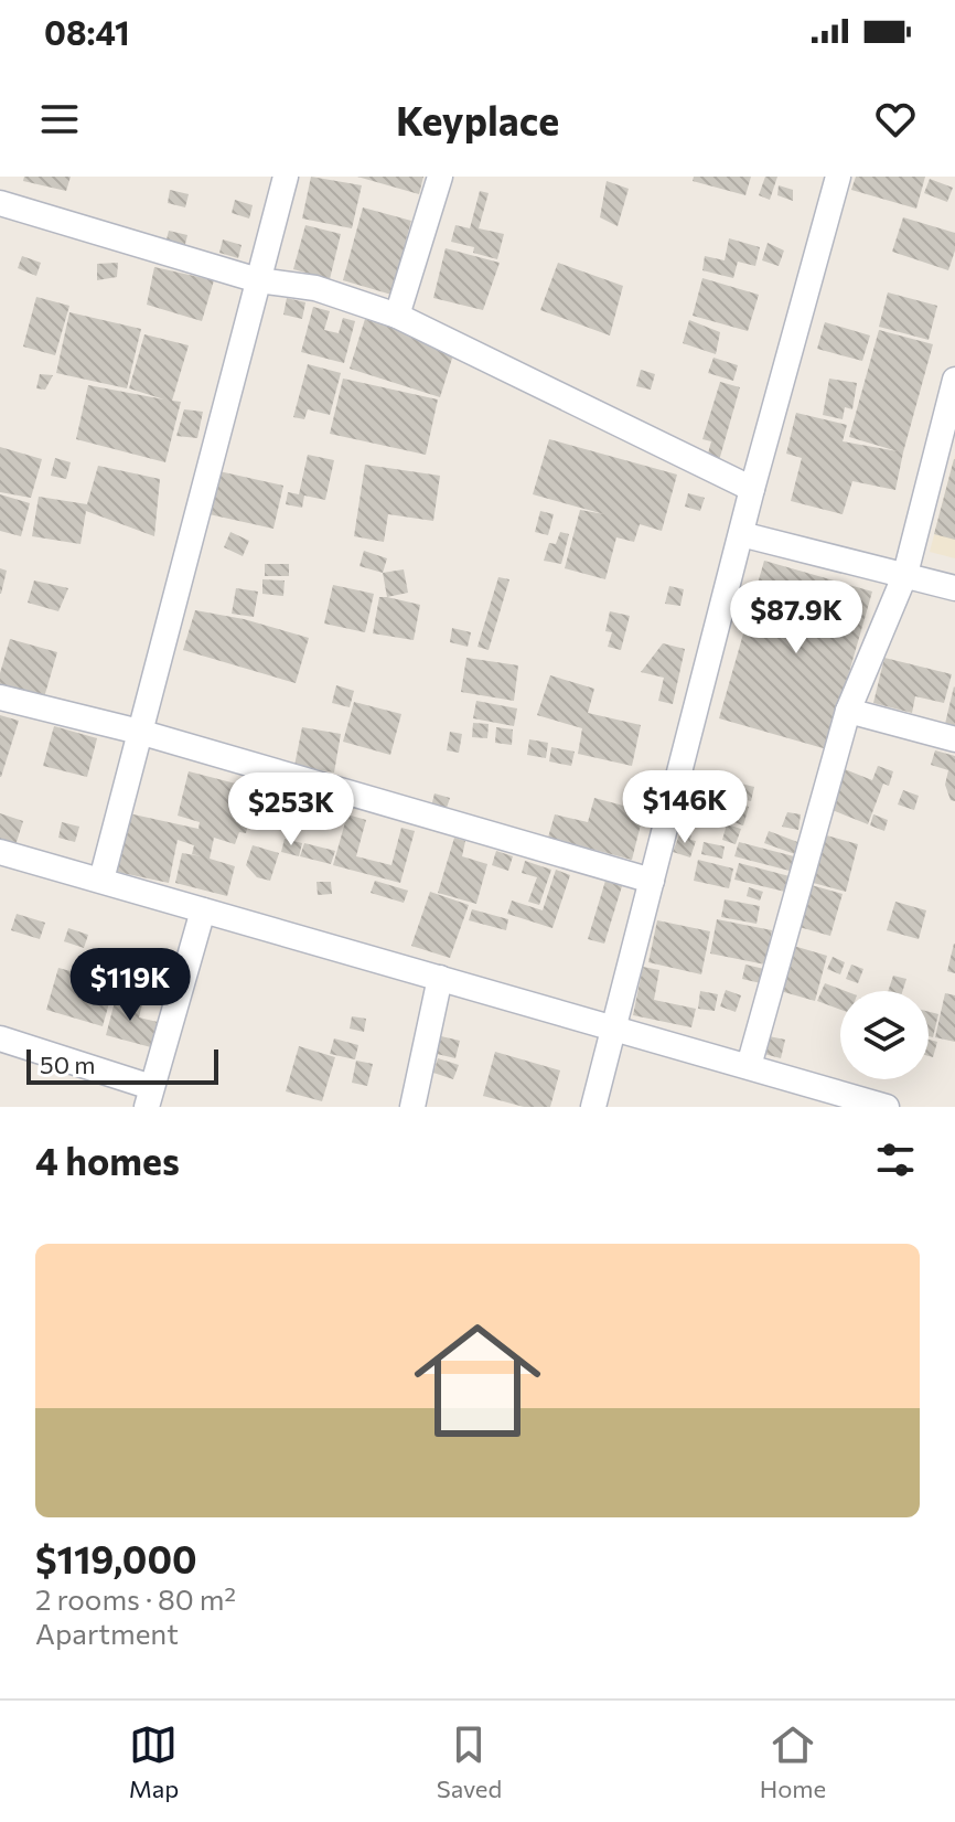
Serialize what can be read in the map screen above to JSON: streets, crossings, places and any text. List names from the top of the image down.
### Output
{
  "scale_bar": "50 m",
  "page": {
    "status": "08:41",
    "header": "Keyplace",
    "price": [
      "$87.9K",
      "$146K",
      "$253K",
      "$119K"
    ],
    "scale": "50 m",
    "heading": "4 homes",
    "list": [
      {
        "name": "$119,000",
        "note": "2 rooms · 80 m² · Apartment"
      }
    ],
    "tabs": ["Map", "Saved", "Home"]
  }
}
